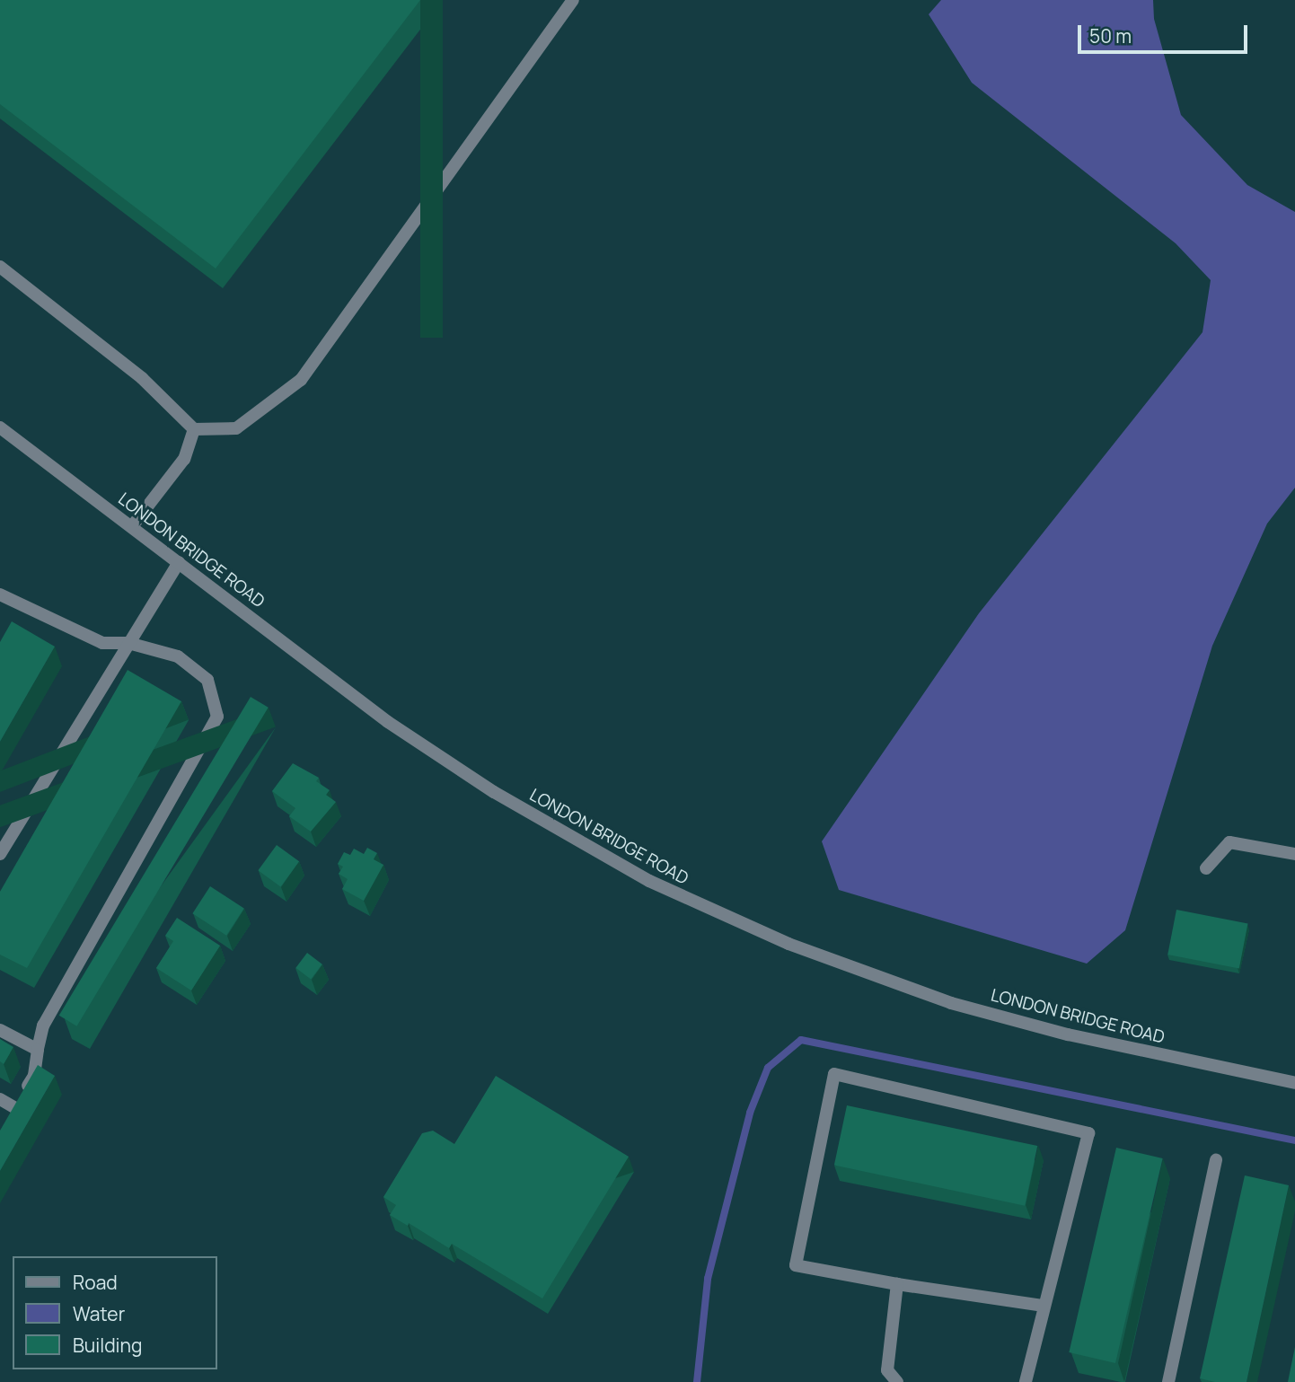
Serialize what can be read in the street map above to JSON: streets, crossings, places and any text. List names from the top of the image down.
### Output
{
  "streets": {
    "street": ["LONDON BRIDGE ROAD"]
  },
  "legend": ["Road", "Water", "Building"],
  "scale_bar": "50 m"
}
